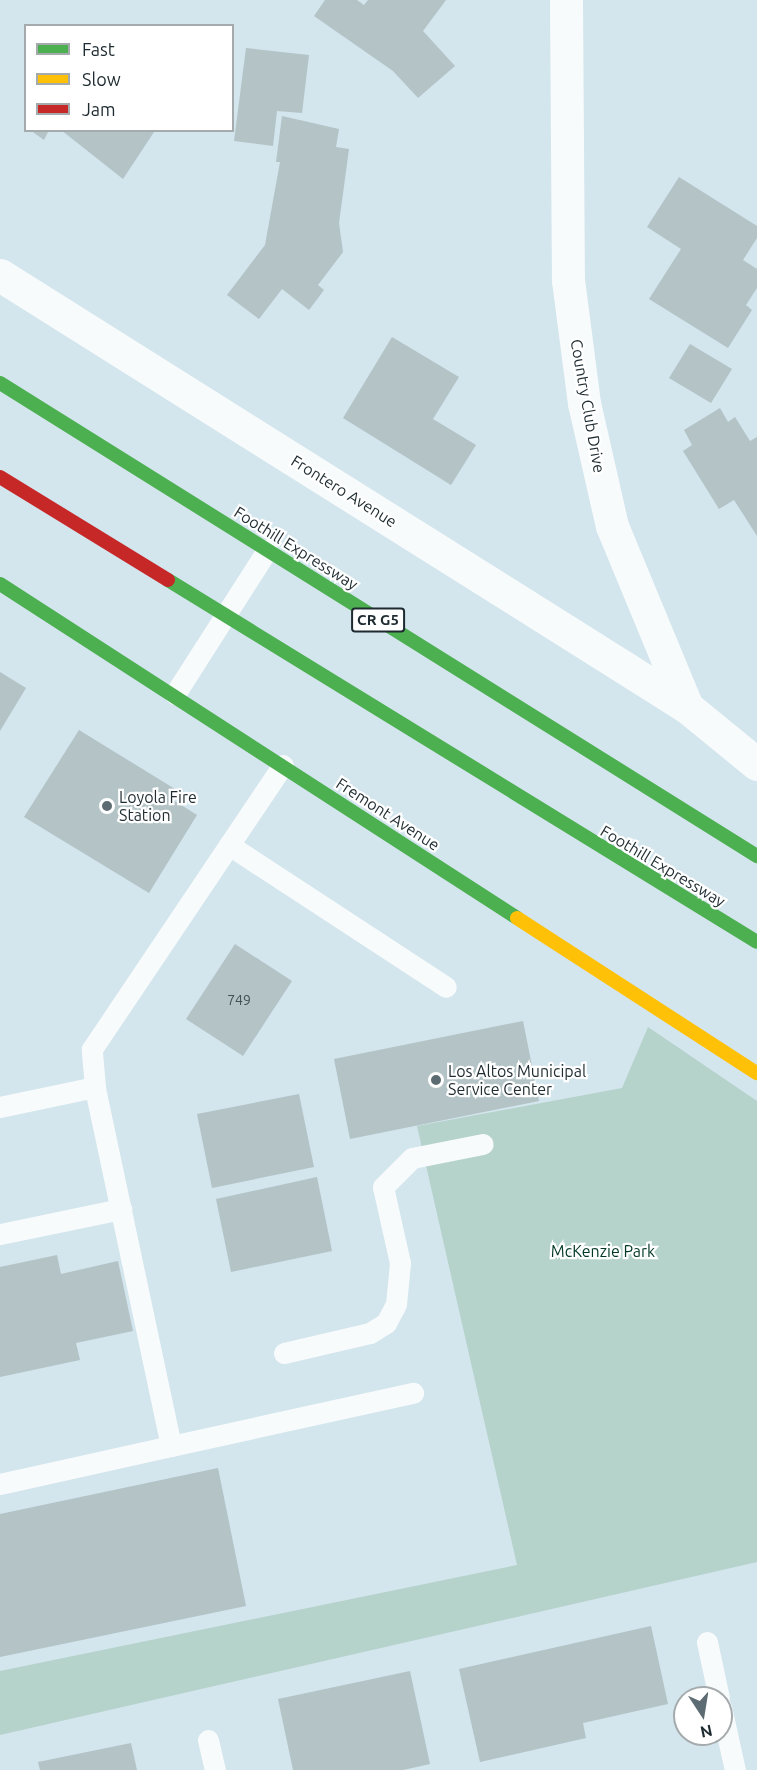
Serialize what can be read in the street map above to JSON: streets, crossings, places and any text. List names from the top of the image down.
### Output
{
  "streets": {
    "main road": ["Foothill Expressway", "CR G5", "Fremont Avenue"],
    "street": ["Country Club Drive", "Frontero Avenue"]
  },
  "crossings": [
    ["Country Club Drive", "Frontero Avenue"]
  ],
  "parks": ["McKenzie Park"],
  "places": ["Loyola Fire Station", "Los Altos Municipal Service Center"],
  "house_numbers": ["749"],
  "legend": ["Fast", "Slow", "Jam"],
  "north": "bottom"
}
